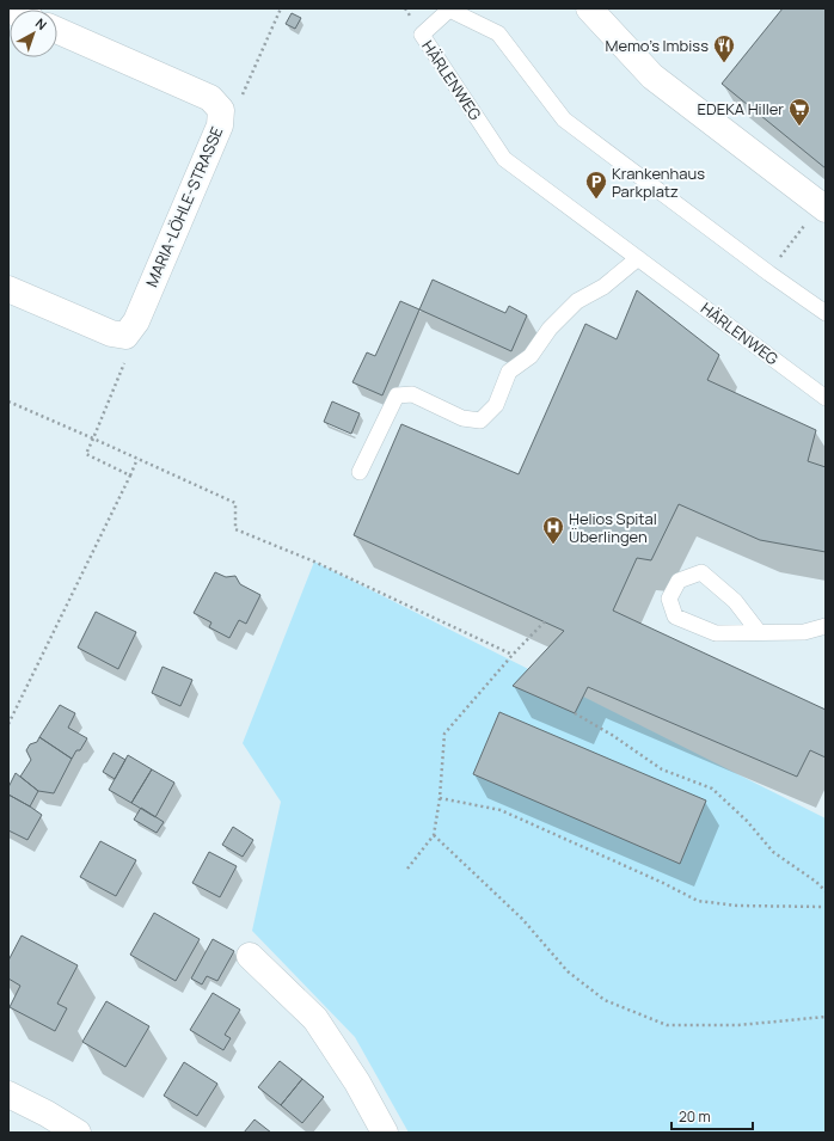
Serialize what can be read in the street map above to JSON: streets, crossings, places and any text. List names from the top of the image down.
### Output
{
  "streets": {
    "street": ["MARIA-LÖHLE-STRASSE"],
    "lane": ["HÄRLENWEG"]
  },
  "places": {
    "restaurant": ["Memo's Imbiss"],
    "supermarket": ["EDEKA Hiller"],
    "parking": ["Krankenhaus Parkplatz"],
    "hospital": ["Helios Spital Überlingen"]
  },
  "scale_bar": "20 m",
  "north": "top right"
}
